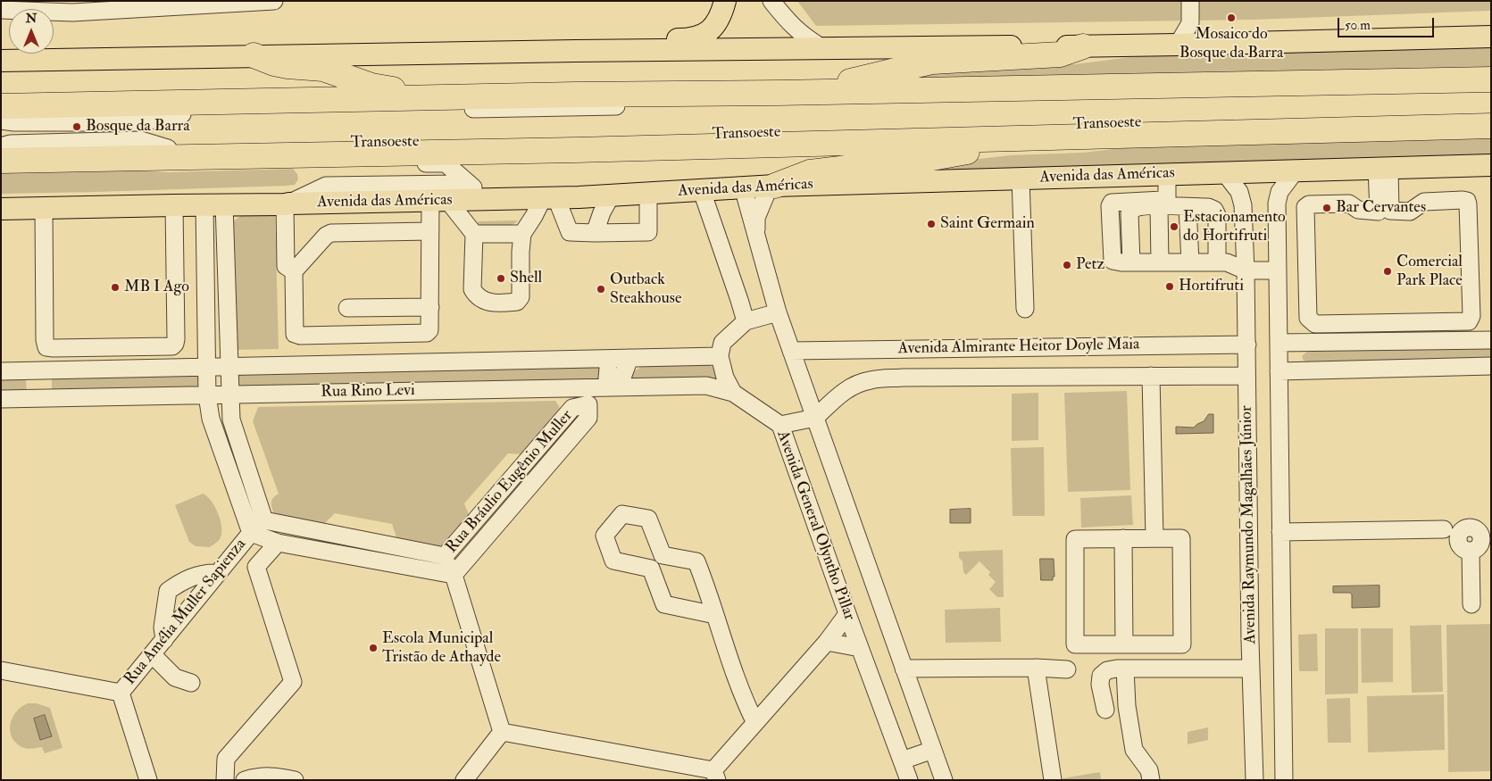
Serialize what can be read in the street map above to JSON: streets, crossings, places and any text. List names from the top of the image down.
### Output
{
  "streets": {
    "main road": ["Avenida das Américas"],
    "street": [
      "Transoeste",
      "Avenida Almirante Heitor Doyle Maia",
      "Rua Rino Levi",
      "Rua Bráulio Eugênio Muller",
      "Avenida Raymundo Magalhães Júnior",
      "Avenida General Olyntho Pillar",
      "Rua Amélia Muller Sapienza"
    ]
  },
  "crossings": [
    ["Avenida das Américas", "Avenida Raymundo Magalhães Júnior"],
    ["Avenida Almirante Heitor Doyle Maia", "Avenida Raymundo Magalhães Júnior"],
    ["Rua Rino Levi", "Avenida General Olyntho Pillar"],
    ["Rua Bráulio Eugênio Muller", "Rua Amélia Muller Sapienza"]
  ],
  "places": [
    "Mosaico do Bosque da Barra",
    "Bosque da Barra",
    "Bar Cervantes",
    "Saint Germain",
    "Estacionamento do Hortifruti",
    "Petz",
    "Comercial Park Place",
    "Shell",
    "Hortifruti",
    "MB I Ago",
    "Outback Steakhouse",
    "Escola Municipal Tristão de Athayde"
  ],
  "scale_bar": "50 m",
  "north": "top"
}
